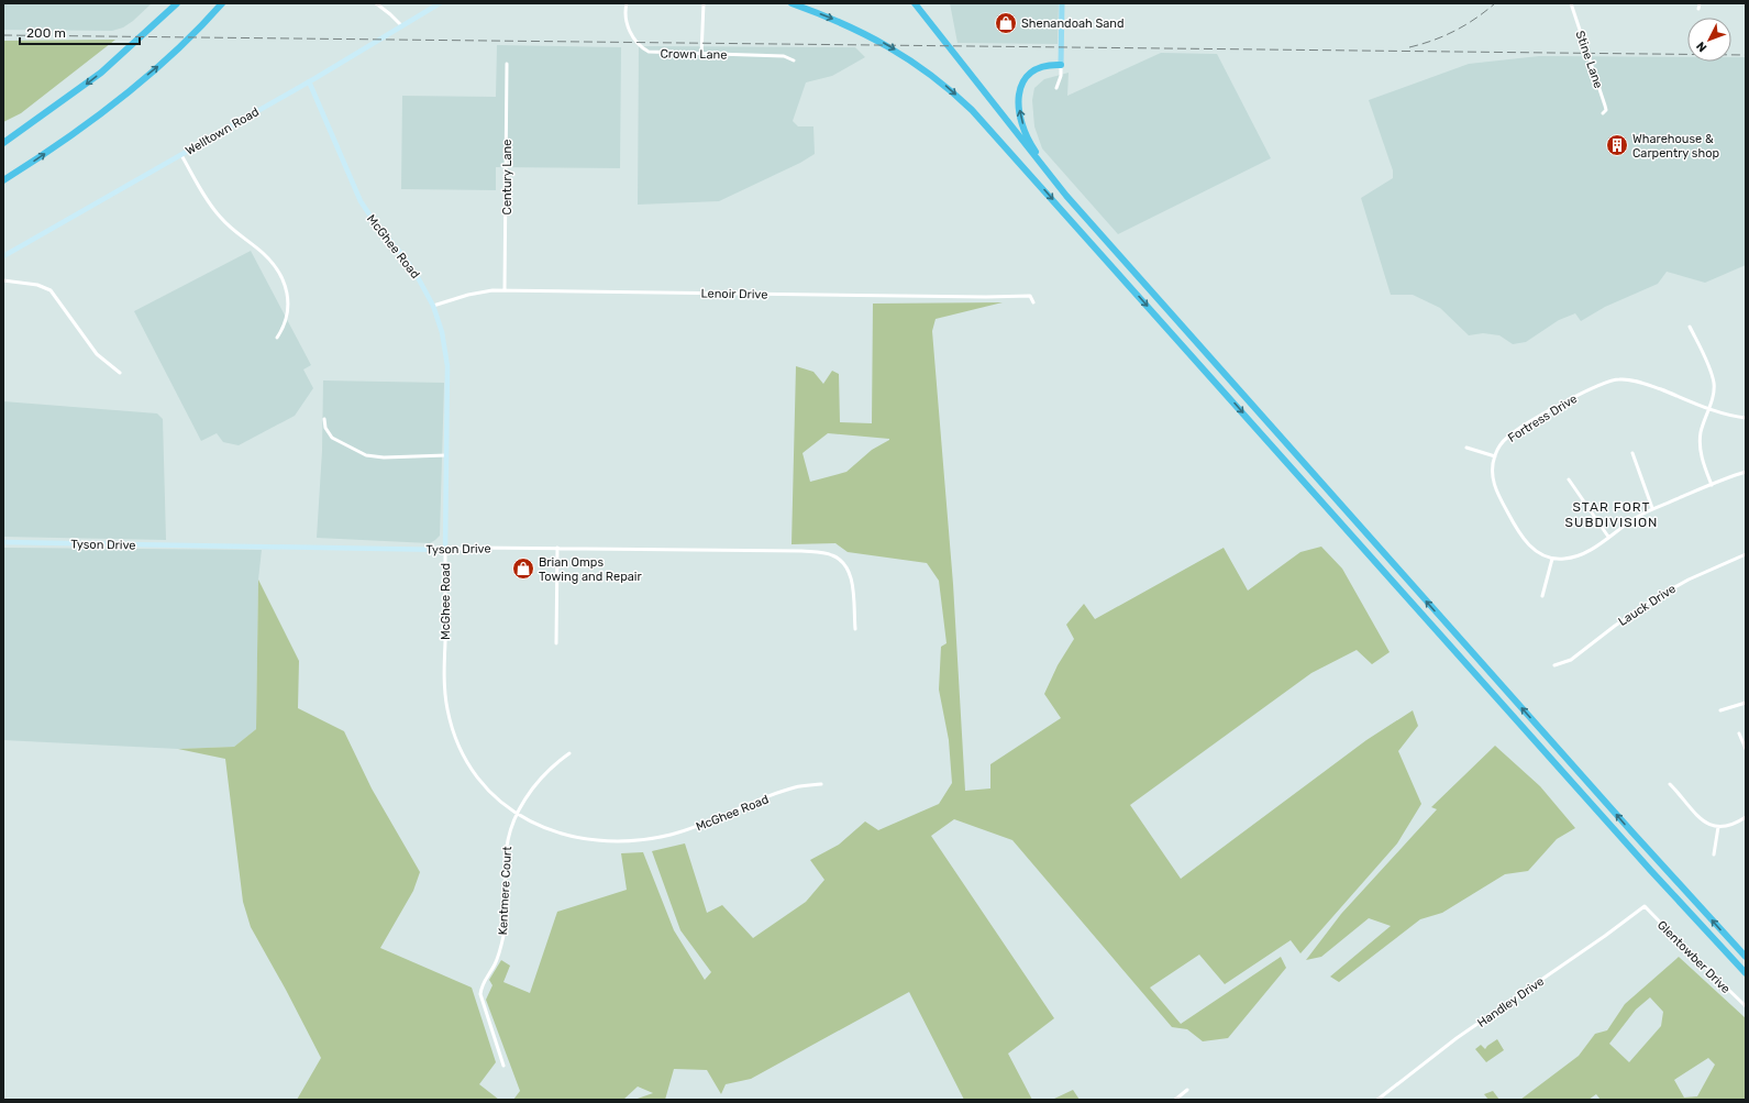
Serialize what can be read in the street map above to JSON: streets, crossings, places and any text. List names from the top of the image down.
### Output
{
  "streets": {
    "street": [
      "Crown Lane",
      "Stine Lane",
      "Welltown Road",
      "Century Lane",
      "McGhee Road",
      "Lenoir Drive",
      "Fortress Drive",
      "Tyson Drive",
      "Lauck Drive",
      "Kentmere Court",
      "Glentowber Drive",
      "Handley Drive"
    ]
  },
  "crossings": [
    ["Welltown Road", "McGhee Road"],
    ["Century Lane", "Lenoir Drive"],
    ["McGhee Road", "Lenoir Drive"],
    ["McGhee Road", "Tyson Drive"],
    ["McGhee Road", "Kentmere Court"],
    ["Glentowber Drive", "Handley Drive"]
  ],
  "districts": ["STAR FORT SUBDIVISION"],
  "places": {
    "shop": ["Shenandoah Sand", "Brian Omps Towing and Repair"],
    "building": ["Wharehouse & Carpentry shop"]
  },
  "scale_bar": "200 m",
  "north": "bottom left"
}
